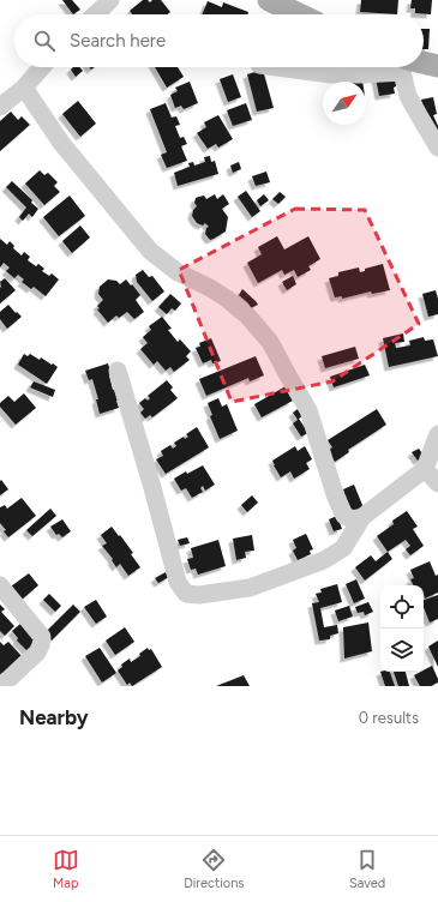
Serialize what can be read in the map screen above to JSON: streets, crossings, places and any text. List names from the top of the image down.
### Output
{
  "north": "top right",
  "page": {
    "search": "Search here",
    "heading": ["Nearby", "0 results"],
    "nav": ["Map", "Directions", "Saved"]
  }
}
